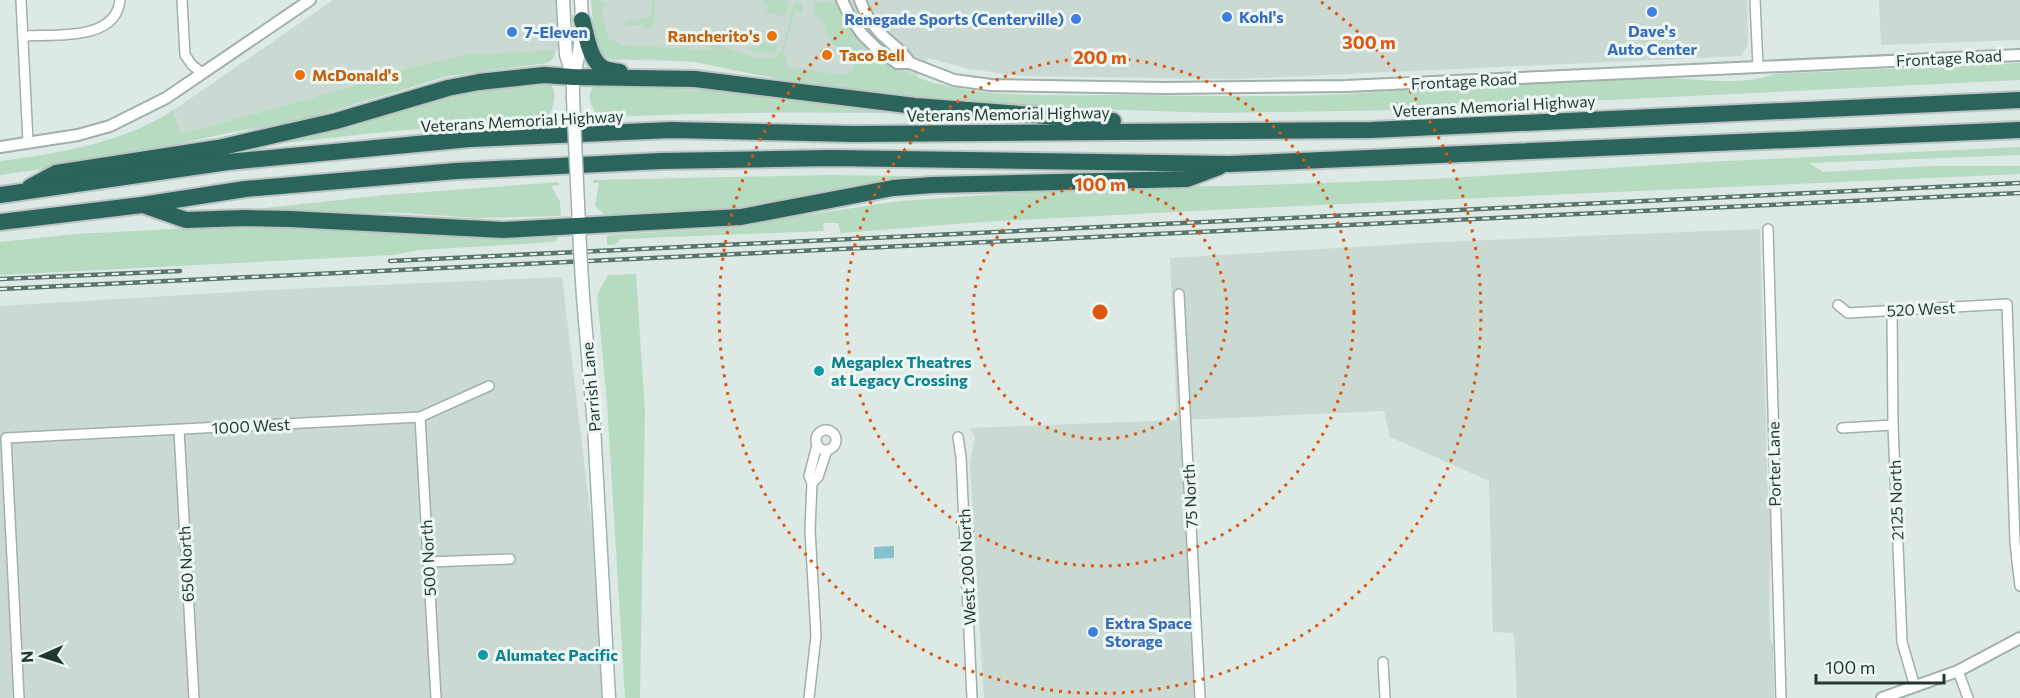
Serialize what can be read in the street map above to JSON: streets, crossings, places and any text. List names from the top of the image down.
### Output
{
  "streets": {
    "highway": ["Veterans Memorial Highway"],
    "main road": ["Parrish Lane"],
    "street": [
      "Frontage Road",
      "520 West",
      "1000 West",
      "Porter Lane",
      "75 North",
      "2125 North",
      "500 North",
      "650 North",
      "West 200 North"
    ]
  },
  "crossings": [
    ["520 West", "2125 North"],
    ["1000 West", "500 North"],
    ["1000 West", "650 North"]
  ],
  "places": [
    "Dave's Auto Center",
    "Kohl's",
    "Renegade Sports (Centerville)",
    "7-Eleven",
    "Rancherito's",
    "Taco Bell",
    "McDonald's",
    "Megaplex Theatres at Legacy Crossing",
    "Extra Space Storage",
    "Alumatec Pacific"
  ],
  "scale_bar": "100 m",
  "north": "left",
  "rings": ["300 m", "200 m", "100 m"]
}
